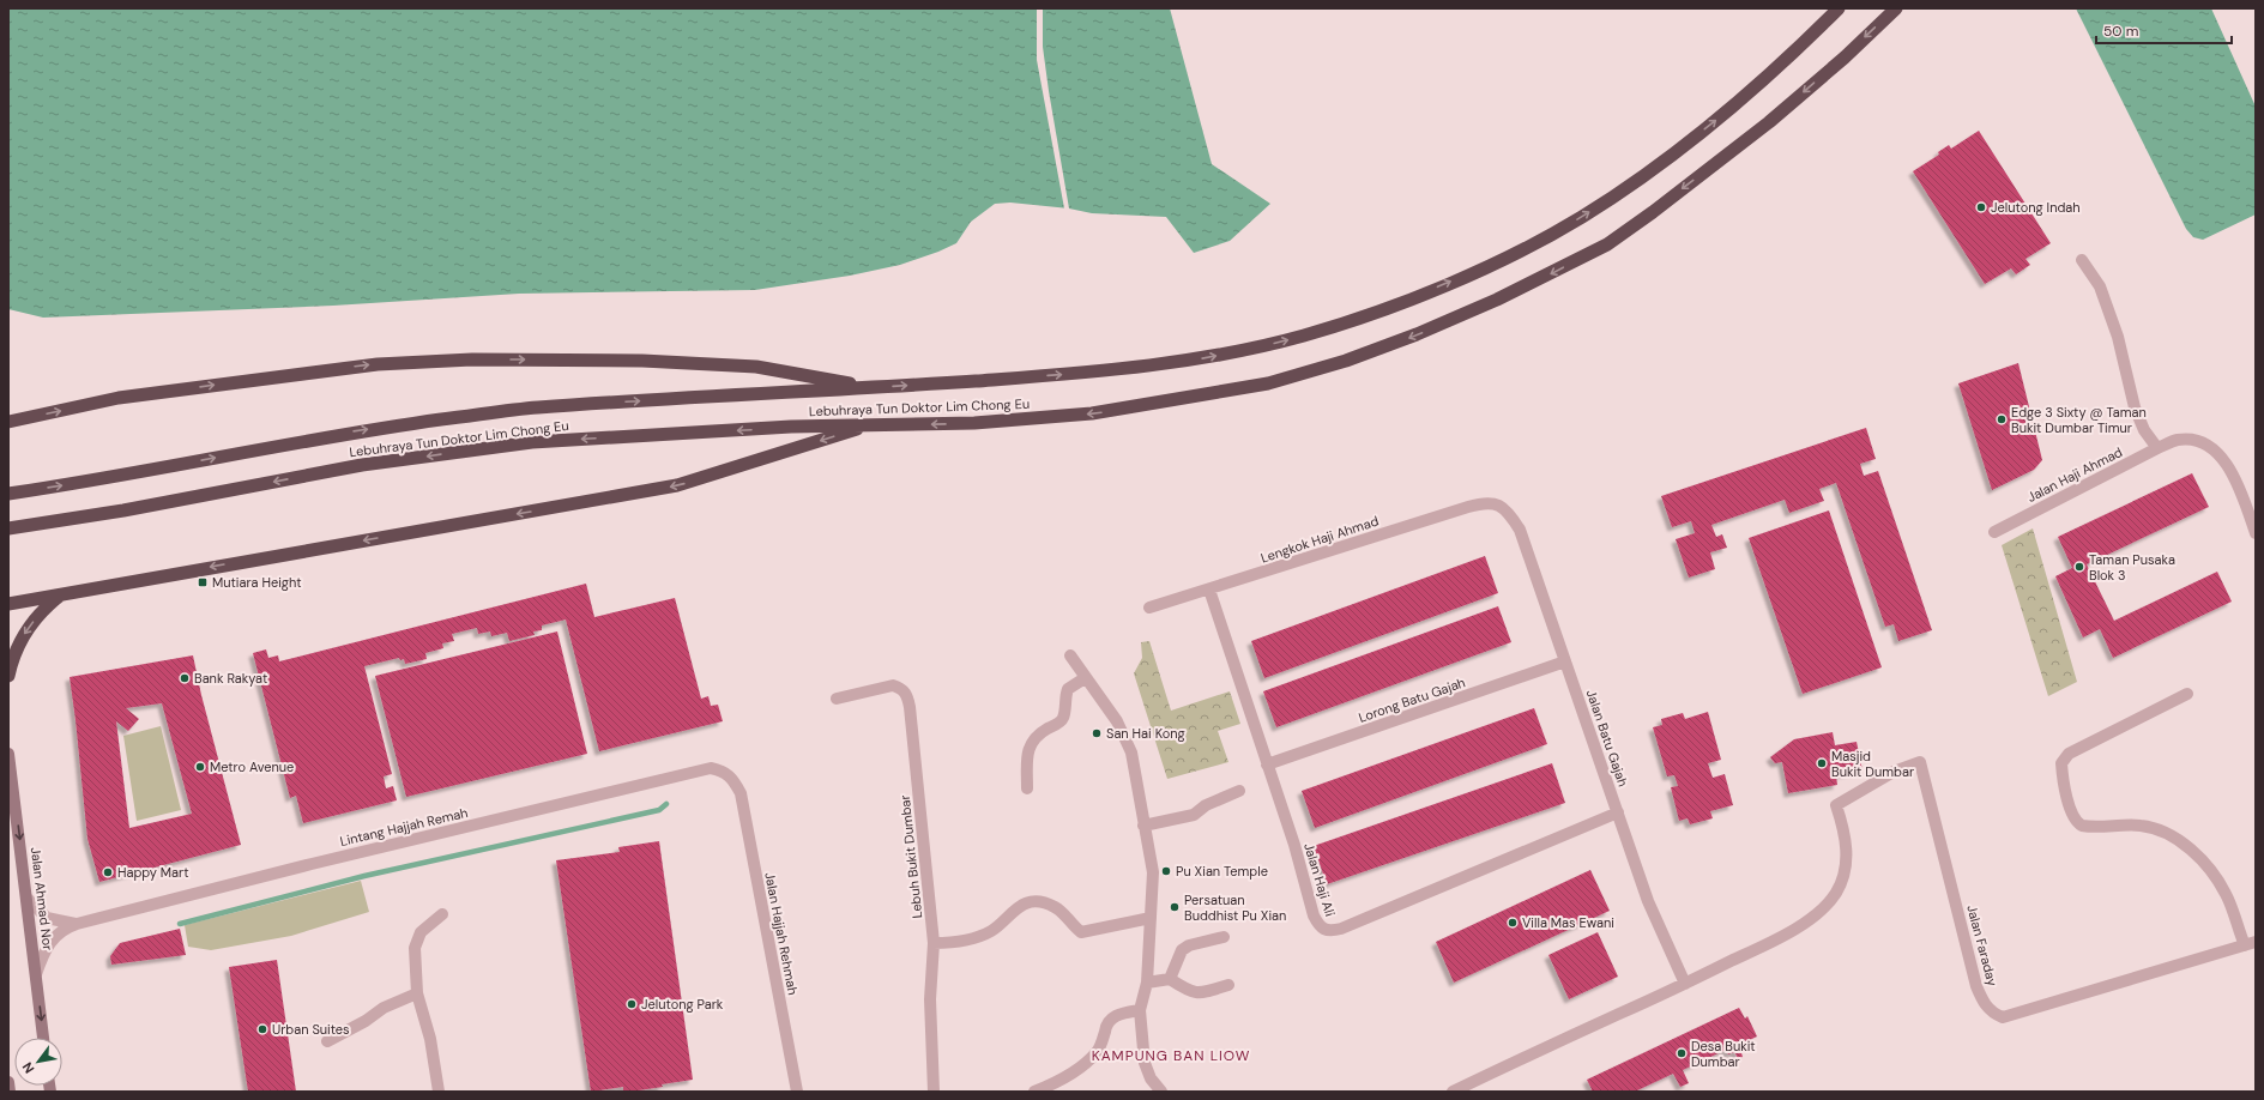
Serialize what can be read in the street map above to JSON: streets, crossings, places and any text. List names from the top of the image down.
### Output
{
  "streets": {
    "highway": ["Lebuhraya Tun Doktor Lim Chong Eu"],
    "main road": ["Jalan Ahmad Nor"],
    "street": [
      "Jalan Haji Ahmad",
      "Lengkok Haji Ahmad",
      "Lorong Batu Gajah",
      "Jalan Batu Gajah",
      "Lintang Hajjah Remah",
      "Lebuh Bukit Dumbar",
      "Jalan Haji Ali",
      "Jalan Hajjah Rehmah",
      "Jalan Faraday"
    ]
  },
  "crossings": [
    ["Lengkok Haji Ahmad", "Jalan Batu Gajah"],
    ["Lengkok Haji Ahmad", "Jalan Haji Ali"],
    ["Lorong Batu Gajah", "Jalan Batu Gajah"],
    ["Lorong Batu Gajah", "Jalan Haji Ali"],
    ["Jalan Batu Gajah", "Jalan Haji Ali"],
    ["Jalan Batu Gajah", "Jalan Faraday"],
    ["Lintang Hajjah Remah", "Jalan Ahmad Nor"],
    ["Lintang Hajjah Remah", "Jalan Hajjah Rehmah"]
  ],
  "one_way": ["Jalan Ahmad Nor"],
  "districts": ["KAMPUNG BAN LIOW"],
  "places": {
    "other": [
      "Jelutong Indah",
      "Edge 3 Sixty @ Taman Bukit Dumbar Timur",
      "Taman Pusaka Blok 3",
      "Bank Rakyat",
      "San Hai Kong",
      "Masjid Bukit Dumbar",
      "Metro Avenue",
      "Pu Xian Temple",
      "Happy Mart",
      "Persatuan Buddhist Pu Xian",
      "Villa Mas Ewani",
      "Jelutong Park",
      "Urban Suites",
      "Desa Bukit Dumbar"
    ],
    "transit": ["Mutiara Height"]
  },
  "scale_bar": "50 m",
  "north": "bottom left"
}
